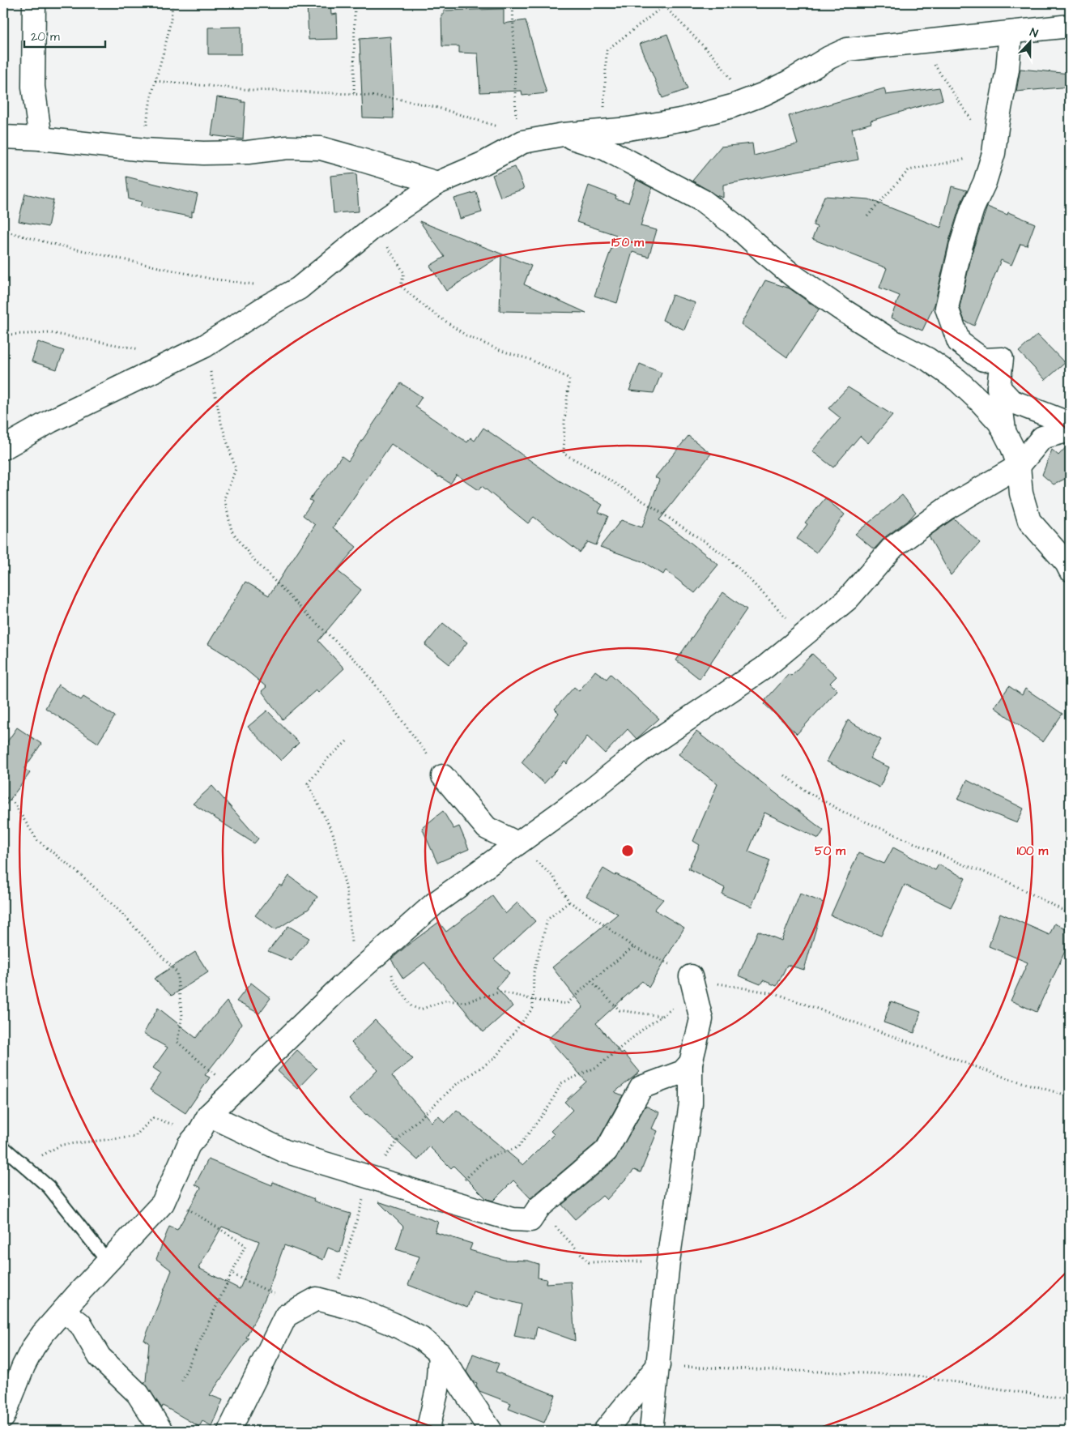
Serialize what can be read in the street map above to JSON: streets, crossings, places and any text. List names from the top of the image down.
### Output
{
  "scale_bar": "20 m",
  "north": "top",
  "rings": ["150 m", "50 m", "100 m"]
}
